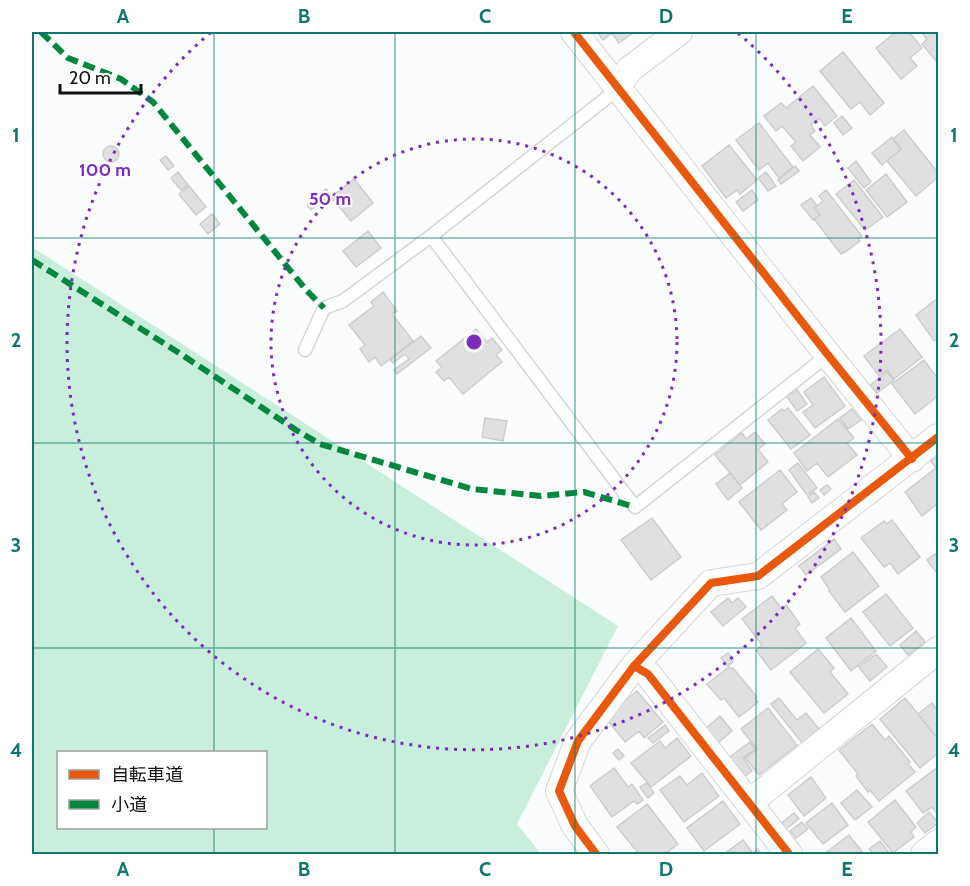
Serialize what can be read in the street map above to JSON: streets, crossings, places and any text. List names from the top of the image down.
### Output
{
  "legend": ["自転車道", "小道"],
  "scale_bar": "20 m",
  "grid": {
    "columns": [
      "A",
      "B",
      "C",
      "D",
      "E"
    ],
    "rows": [
      "1",
      "2",
      "3",
      "4"
    ]
  },
  "rings": ["100 m", "50 m"]
}
